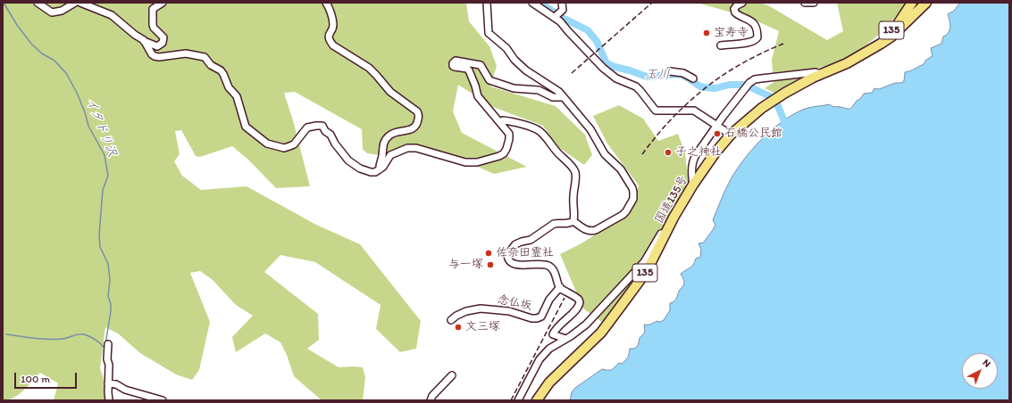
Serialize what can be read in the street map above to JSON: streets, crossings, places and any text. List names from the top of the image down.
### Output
{
  "streets": {
    "highway": ["135", "国道135号"],
    "street": ["念仏坂"]
  },
  "water": ["玉川", "イタドリ沢"],
  "places": [
    "宝寿寺",
    "石橋公民館",
    "子之神社",
    "佐奈田霊社",
    "与一塚",
    "文三塚"
  ],
  "scale_bar": "100 m",
  "north": "top right"
}
